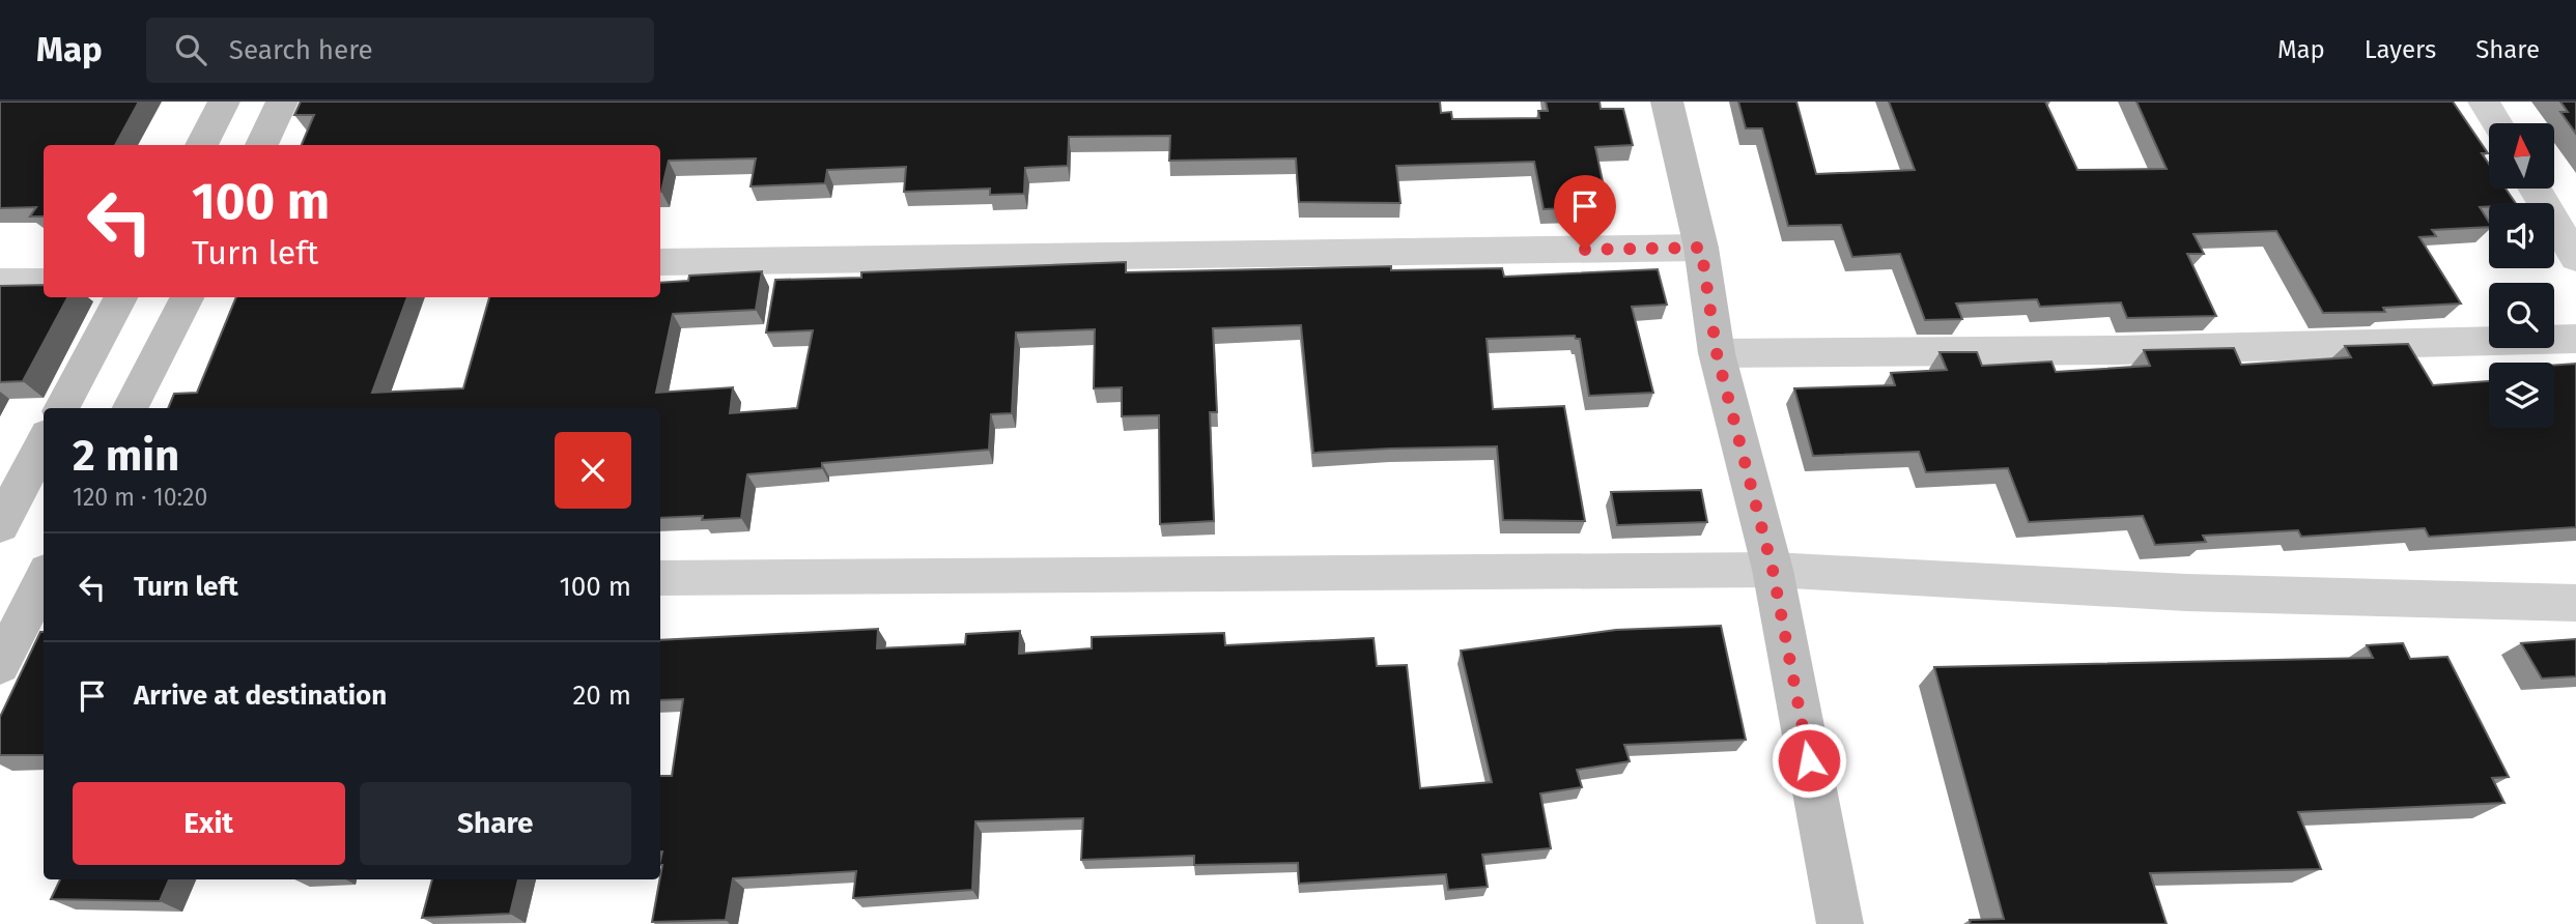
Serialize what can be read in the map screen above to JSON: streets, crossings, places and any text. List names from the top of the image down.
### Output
{
  "north": "top",
  "page": {
    "header": "Map",
    "search": "Search here",
    "nav": ["Map", "Layers", "Share"],
    "turn": ["100 m", "Turn left"],
    "heading": ["2 min", "120 m · 10:20"],
    "list": [
      {
        "name": "Turn left",
        "value": "100 m"
      },
      {
        "name": "Arrive at destination",
        "value": "20 m"
      }
    ],
    "buttons": ["Exit", "Share"]
  }
}
